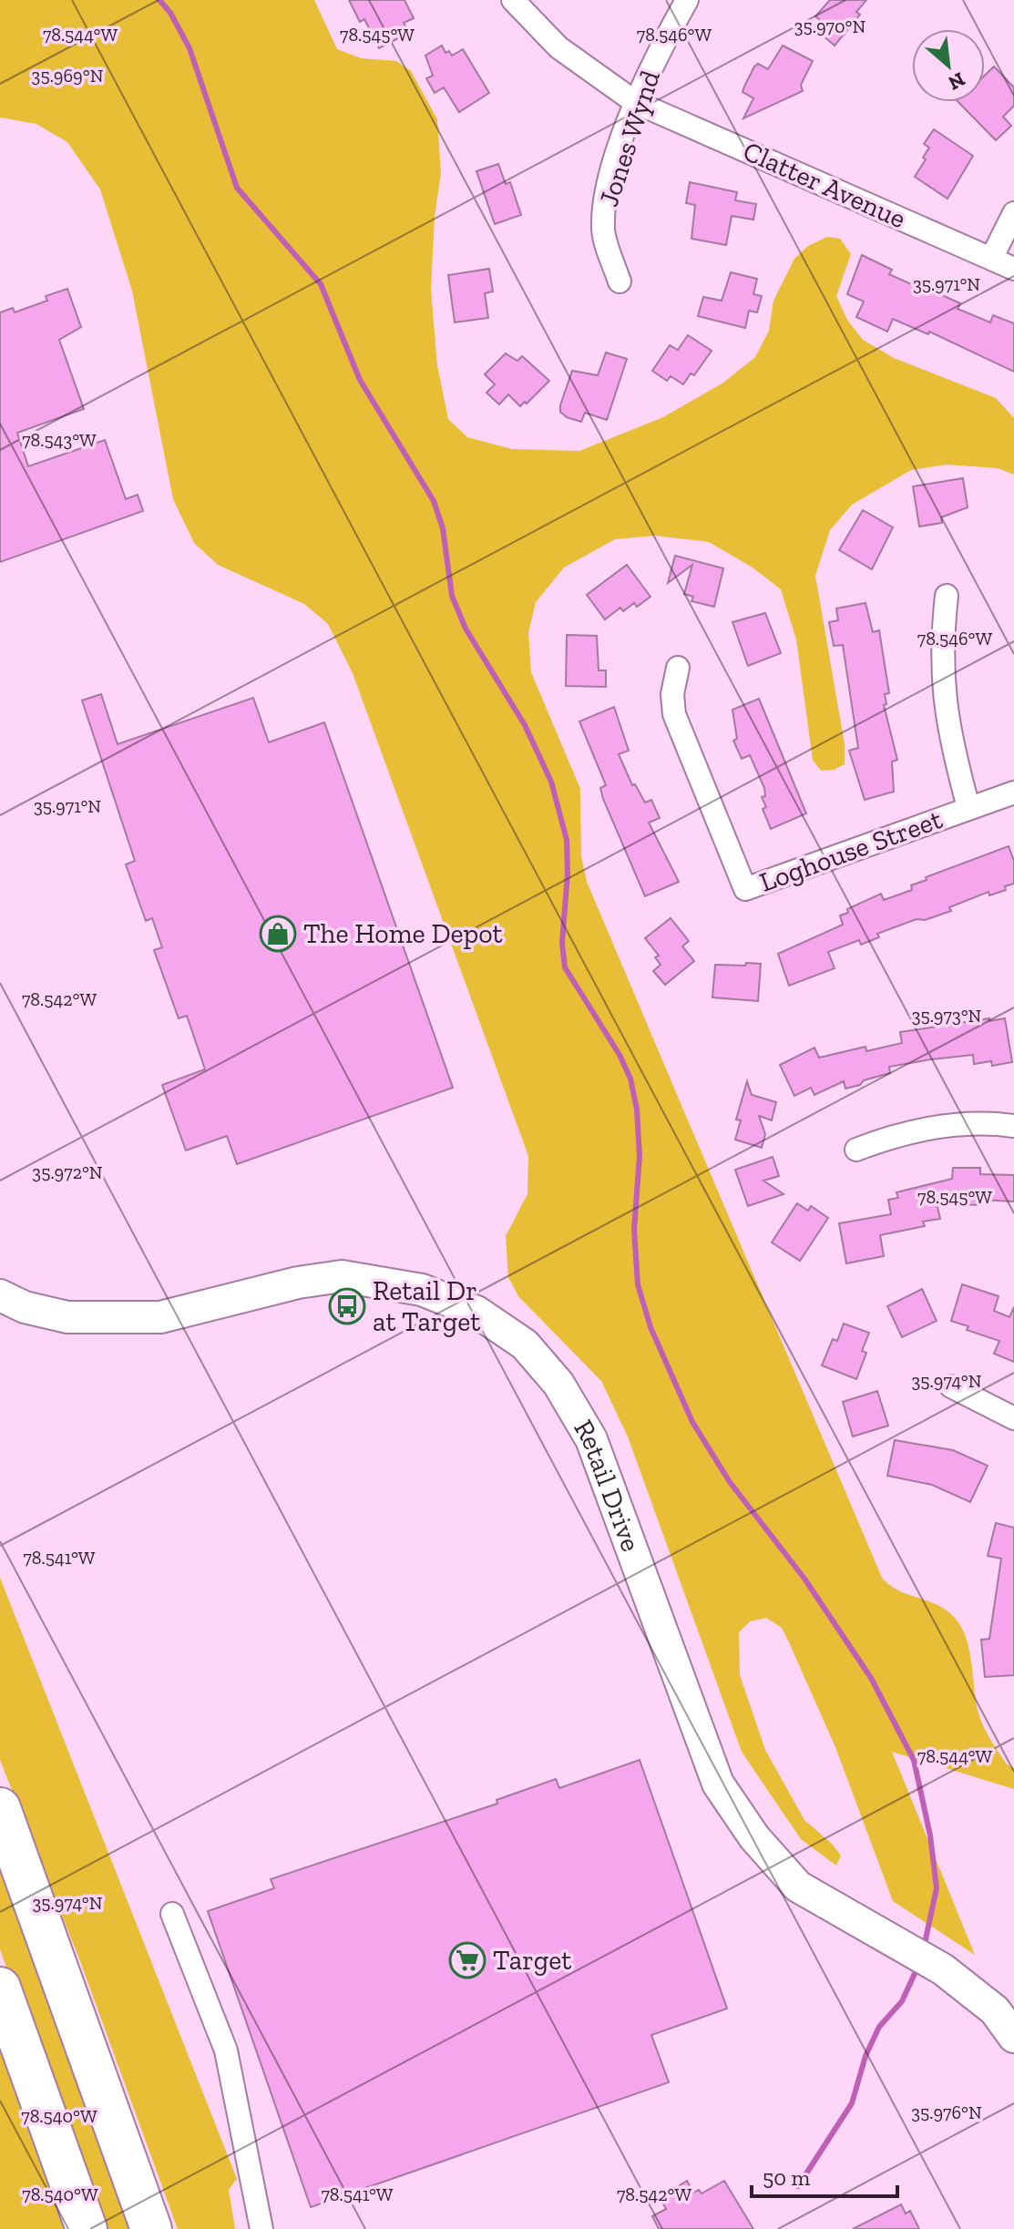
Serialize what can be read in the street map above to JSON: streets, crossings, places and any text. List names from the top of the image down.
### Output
{
  "streets": {
    "street": [
      "Jones Wynd",
      "Clatter Avenue",
      "Loghouse Street",
      "Retail Drive"
    ]
  },
  "crossings": [
    ["Jones Wynd", "Clatter Avenue"]
  ],
  "places": {
    "shop": ["The Home Depot"],
    "bus stop": ["Retail Dr at Target"],
    "supermarket": ["Target"]
  },
  "scale_bar": "50 m",
  "north": "bottom right",
  "coordinates": [
    "35.970°N",
    "78.544°W",
    "78.545°W",
    "78.546°W",
    "35.969°N",
    "35.971°N",
    "78.543°W",
    "78.542°W",
    "35.973°N",
    "35.972°N",
    "35.974°N",
    "78.541°W",
    "35.976°N",
    "78.540°W"
  ]
}
